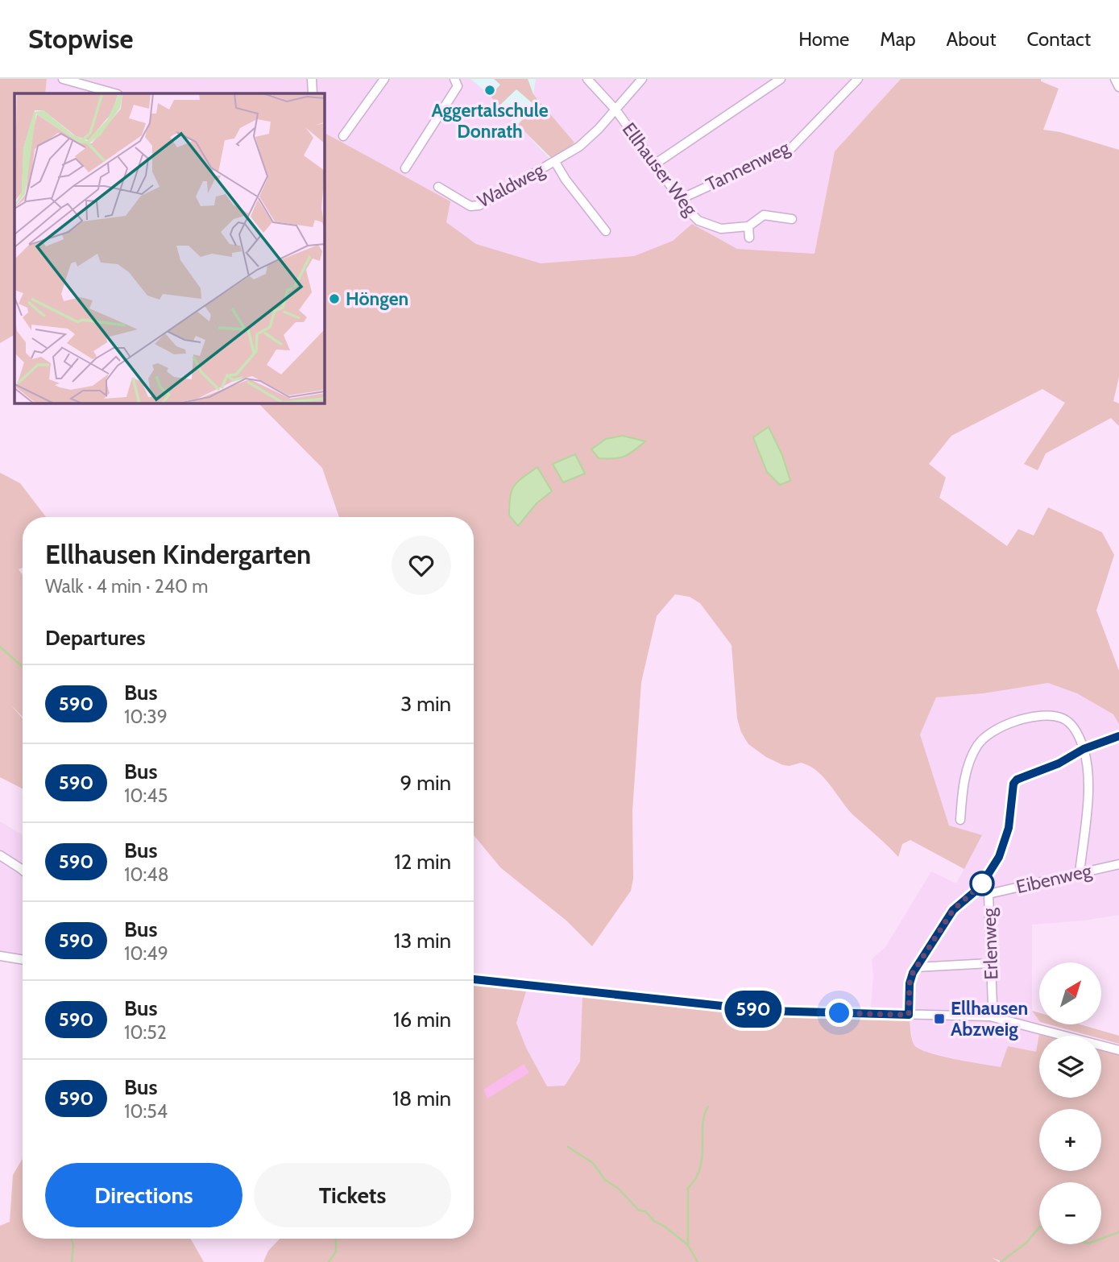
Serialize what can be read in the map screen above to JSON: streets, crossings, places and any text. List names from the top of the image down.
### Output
{
  "streets": {
    "street": [
      "Tannenweg",
      "Ellhauser Weg",
      "Waldweg",
      "Eibenweg",
      "Erlenweg"
    ]
  },
  "crossings": [
    ["Tannenweg", "Ellhauser Weg"],
    ["Ellhauser Weg", "Waldweg"],
    ["Eibenweg", "Erlenweg"]
  ],
  "places": {
    "other": ["Aggertalschule Donrath", "Höngen"],
    "transit": ["Ellhausen Abzweig"]
  },
  "lines": ["bus line 590"],
  "north": "top right",
  "page": {
    "header": "Stopwise",
    "nav": [
      "Home",
      "Map",
      "About",
      "Contact"
    ],
    "on_map": "590",
    "heading": [
      ["Ellhausen Kindergarten", "Walk · 4 min · 240 m"],
      "Departures"
    ],
    "list": [
      {
        "mark": "590",
        "name": "Bus",
        "note": "10:39",
        "value": "3 min"
      },
      {
        "mark": "590",
        "name": "Bus",
        "note": "10:45",
        "value": "9 min"
      },
      {
        "mark": "590",
        "name": "Bus",
        "note": "10:48",
        "value": "12 min"
      },
      {
        "mark": "590",
        "name": "Bus",
        "note": "10:49",
        "value": "13 min"
      },
      {
        "mark": "590",
        "name": "Bus",
        "note": "10:52",
        "value": "16 min"
      },
      {
        "mark": "590",
        "name": "Bus",
        "note": "10:54",
        "value": "18 min"
      }
    ],
    "map_buttons": ["+", "−"],
    "buttons": ["Directions", "Tickets"]
  }
}
